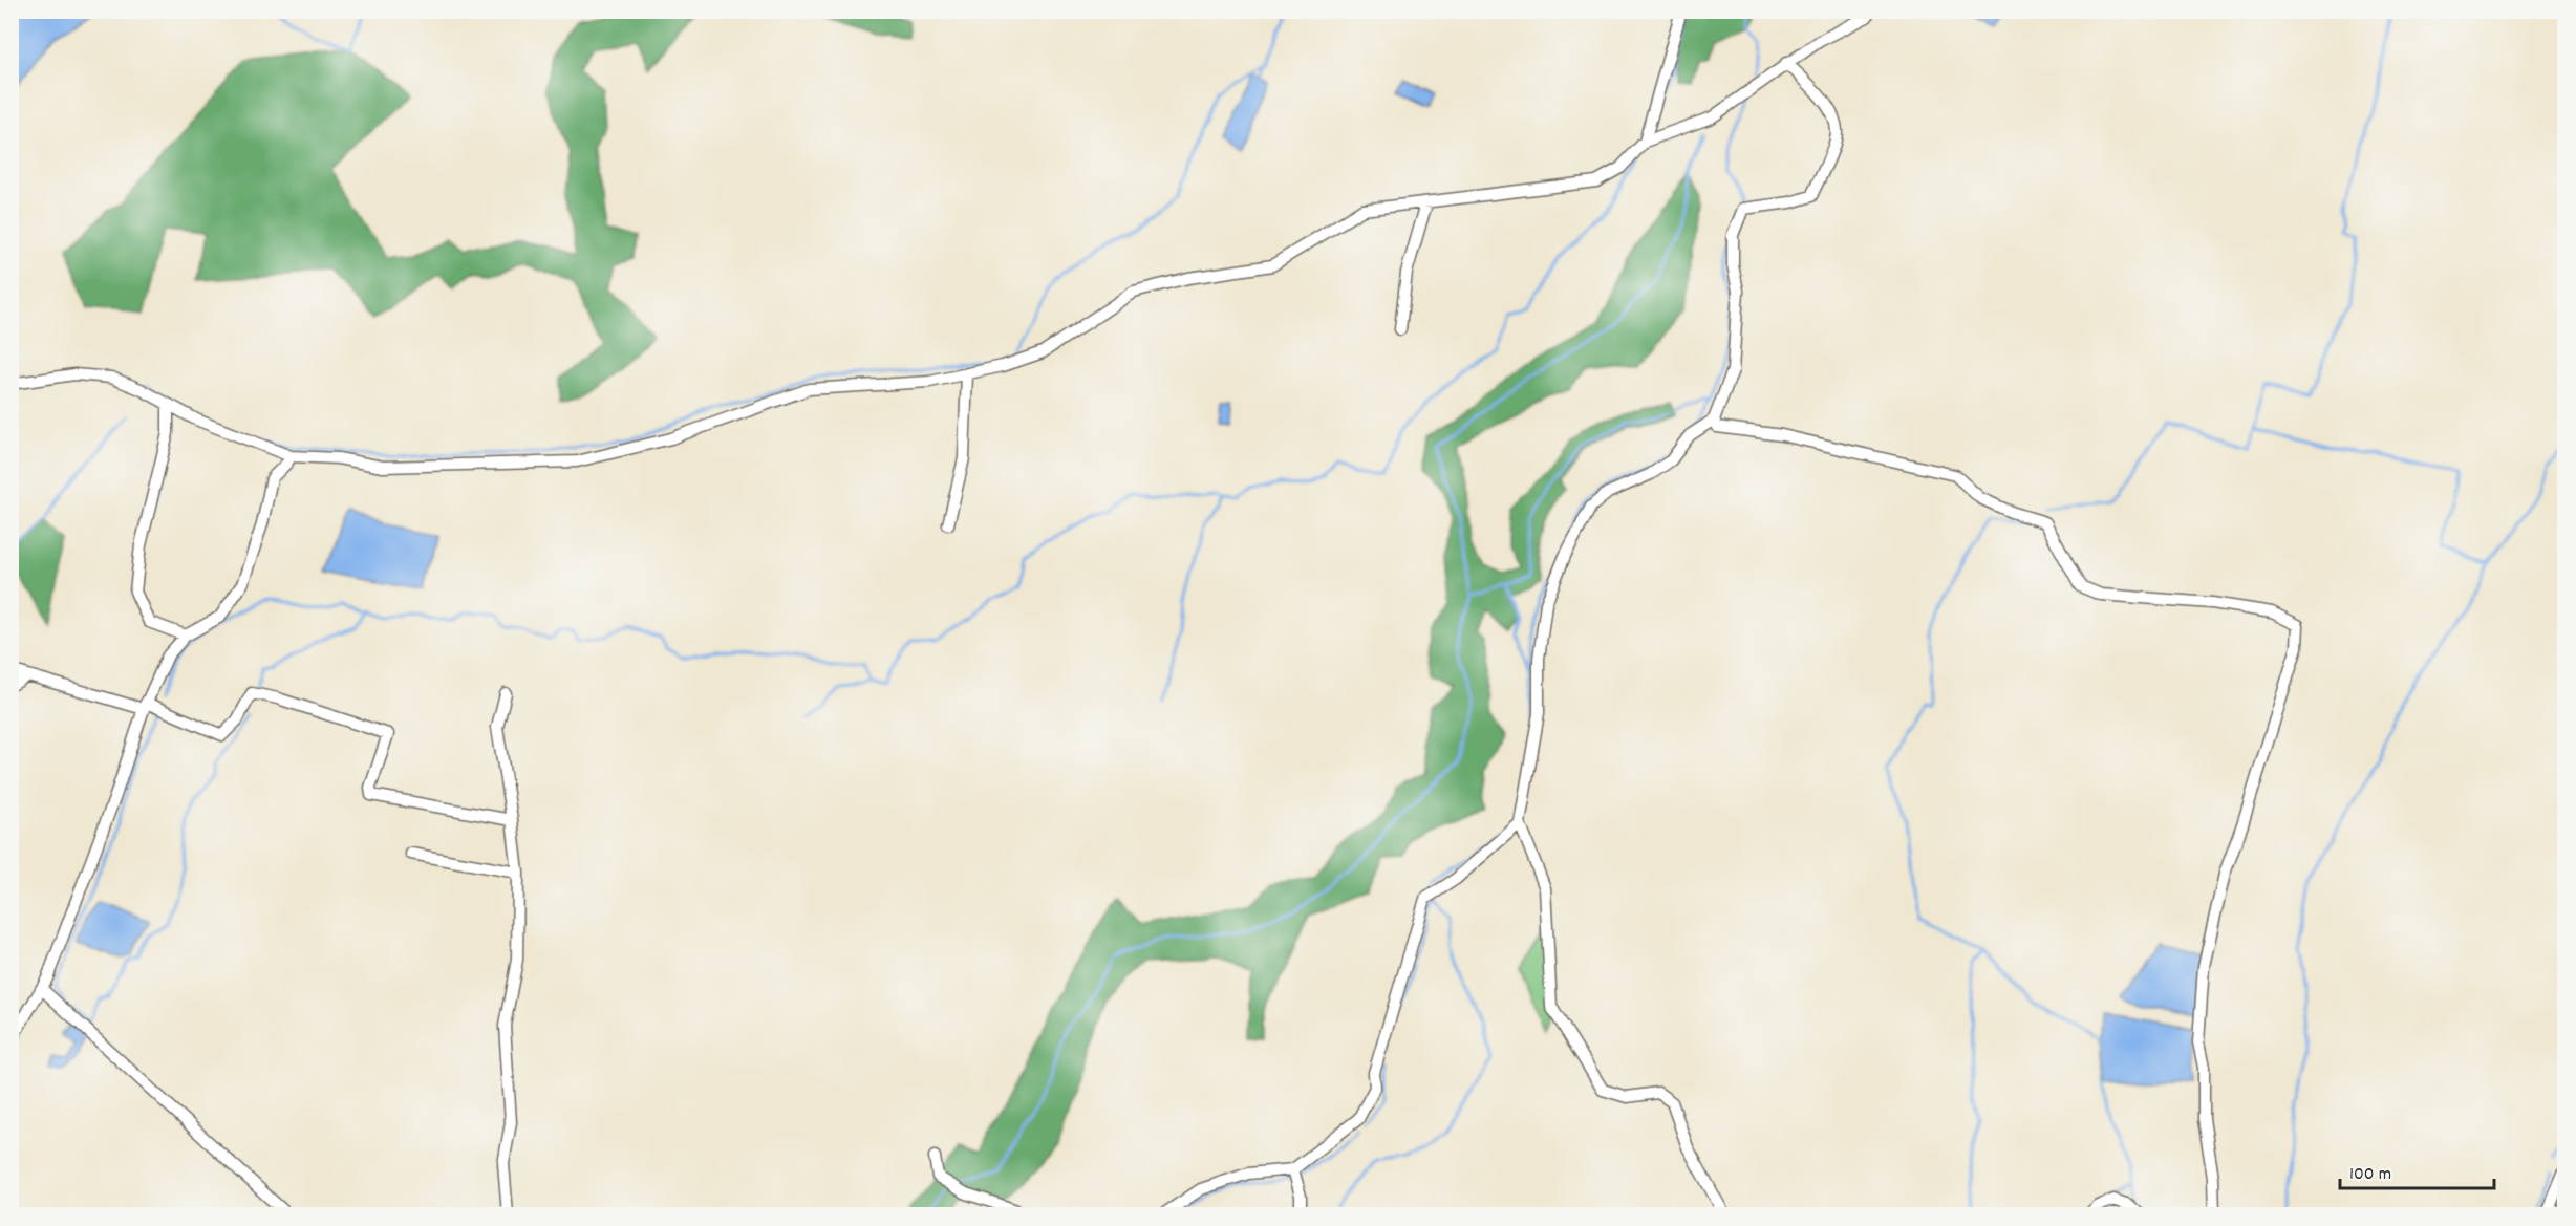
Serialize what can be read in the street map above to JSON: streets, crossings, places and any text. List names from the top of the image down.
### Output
{
  "scale_bar": "100 m"
}
